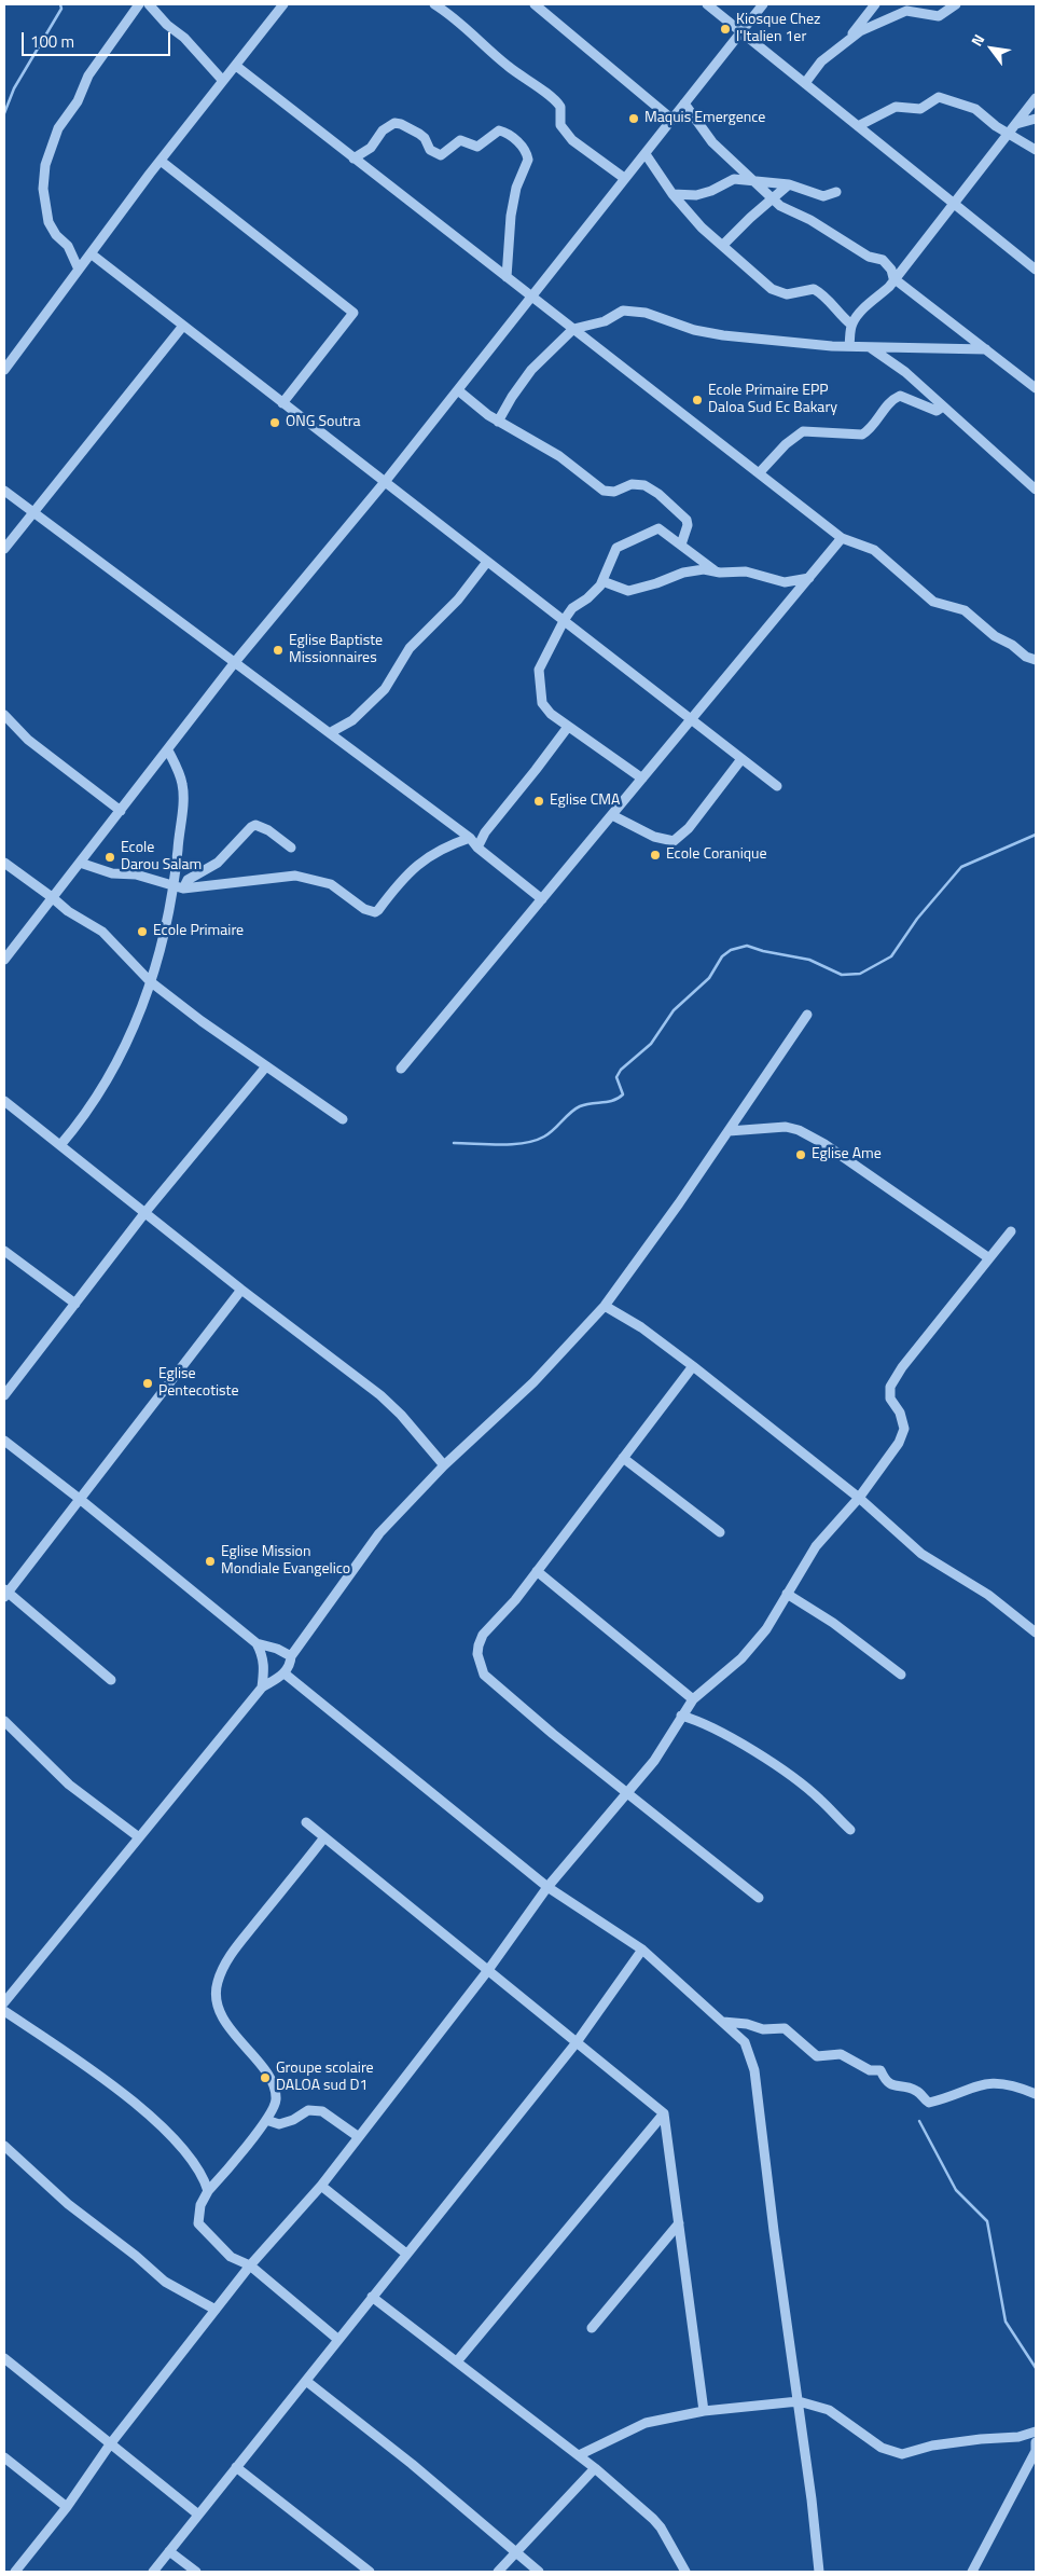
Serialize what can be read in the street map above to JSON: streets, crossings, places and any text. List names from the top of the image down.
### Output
{
  "places": [
    "Kiosque Chez l'Italien 1er",
    "Maquis Emergence",
    "Ecole Primaire EPP Daloa Sud Ec Bakary",
    "ONG Soutra",
    "Eglise Baptiste Missionnaires",
    "Eglise CMA",
    "Ecole Coranique",
    "Ecole Darou Salam",
    "Ecole Primaire",
    "Eglise Ame",
    "Eglise Pentecotiste",
    "Eglise Mission Mondiale Evangelico",
    "Groupe scolaire DALOA sud D1"
  ],
  "scale_bar": "100 m",
  "north": "top left"
}
